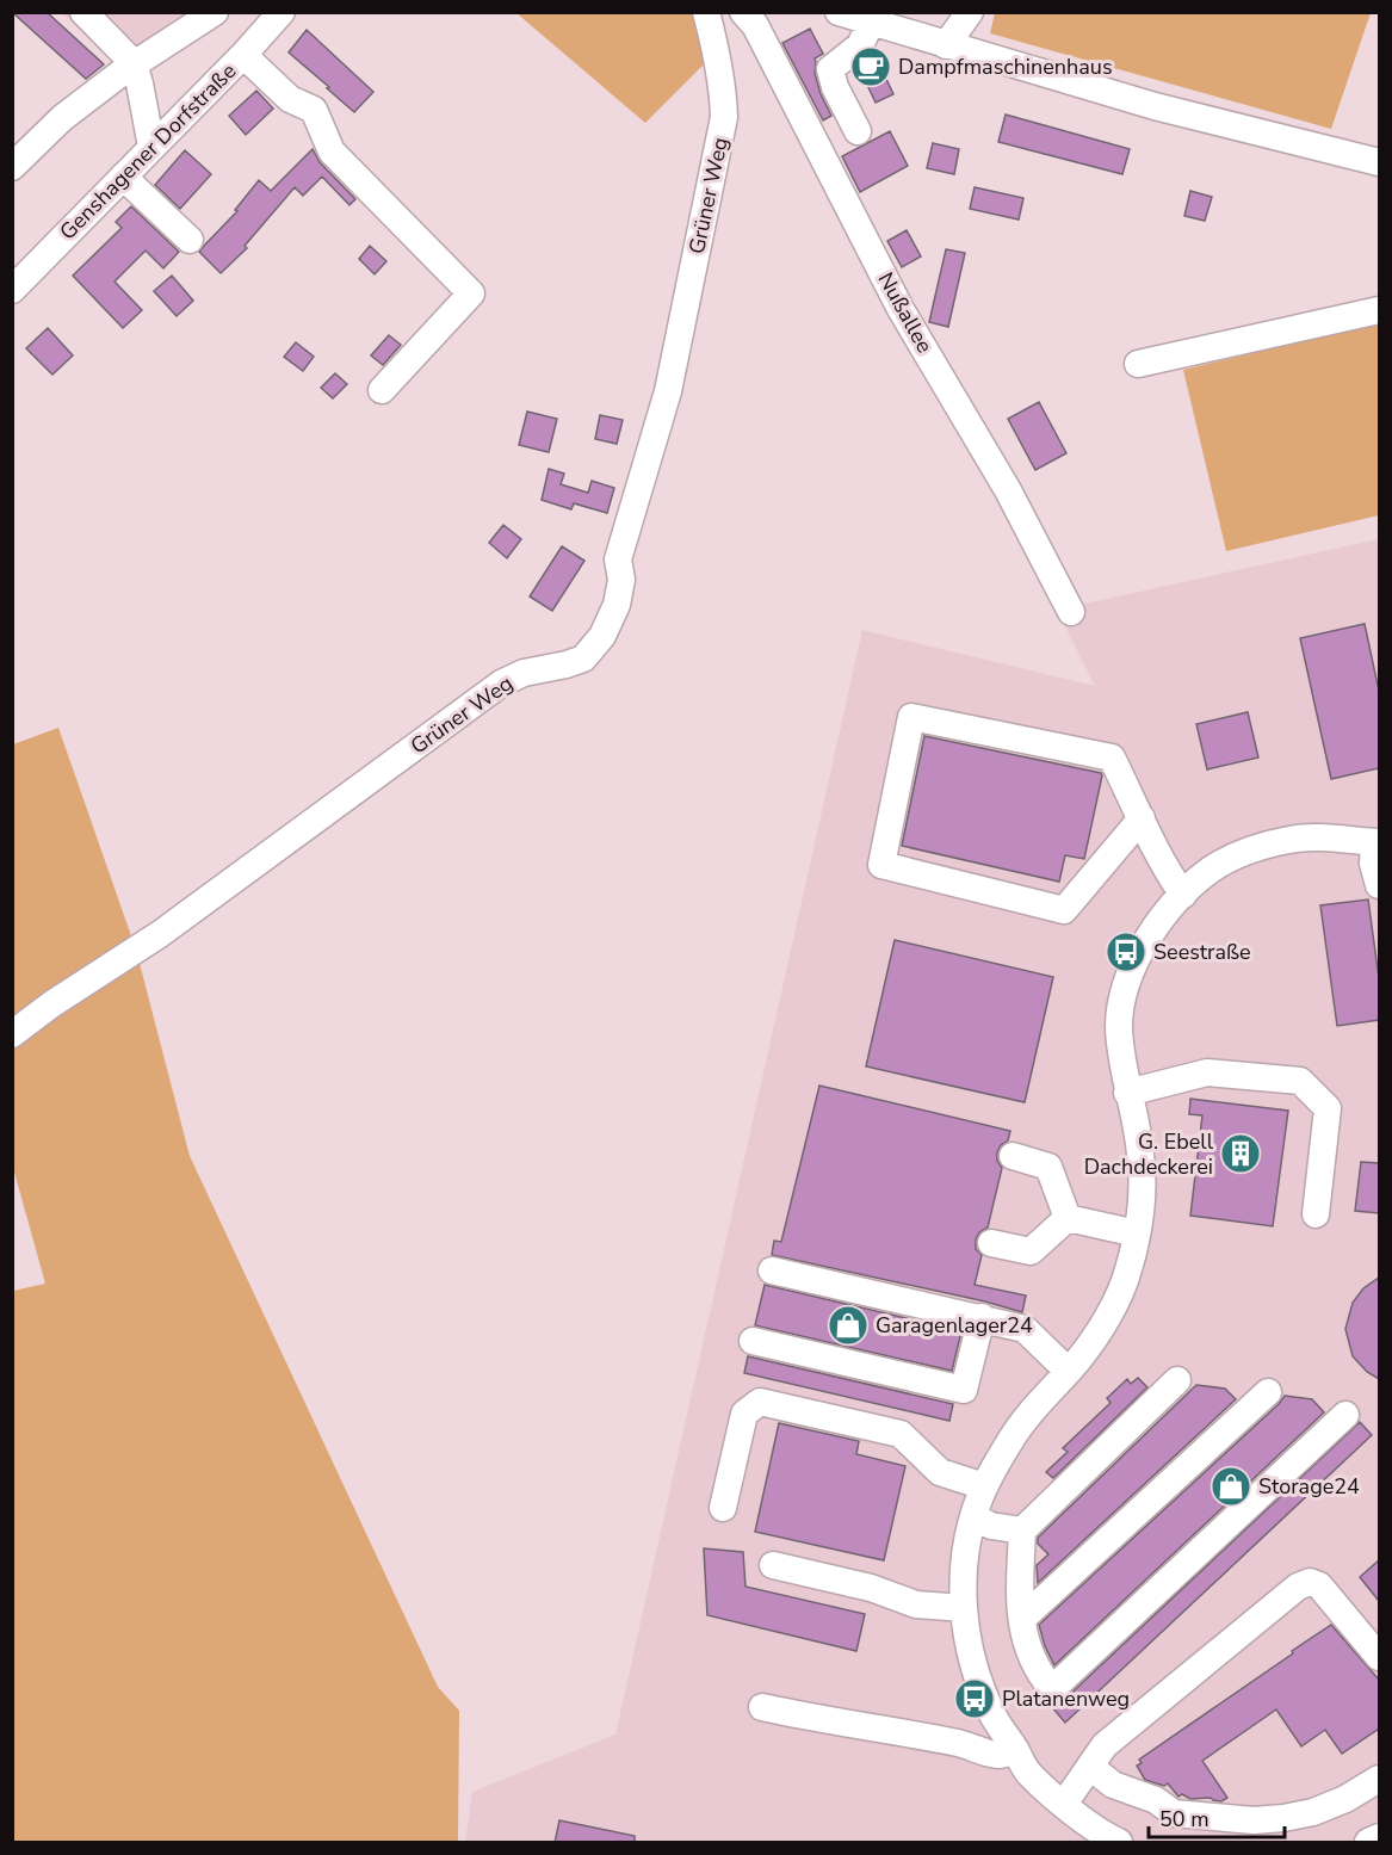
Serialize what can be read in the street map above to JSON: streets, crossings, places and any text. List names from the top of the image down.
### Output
{
  "streets": {
    "street": ["Genshagener Dorfstraße", "Grüner Weg", "Nußallee"]
  },
  "places": {
    "cafe": ["Dampfmaschinenhaus"],
    "bus stop": ["Seestraße", "Platanenweg"],
    "building": ["G. Ebell Dachdeckerei"],
    "shop": ["Garagenlager24", "Storage24"]
  },
  "scale_bar": "50 m"
}
